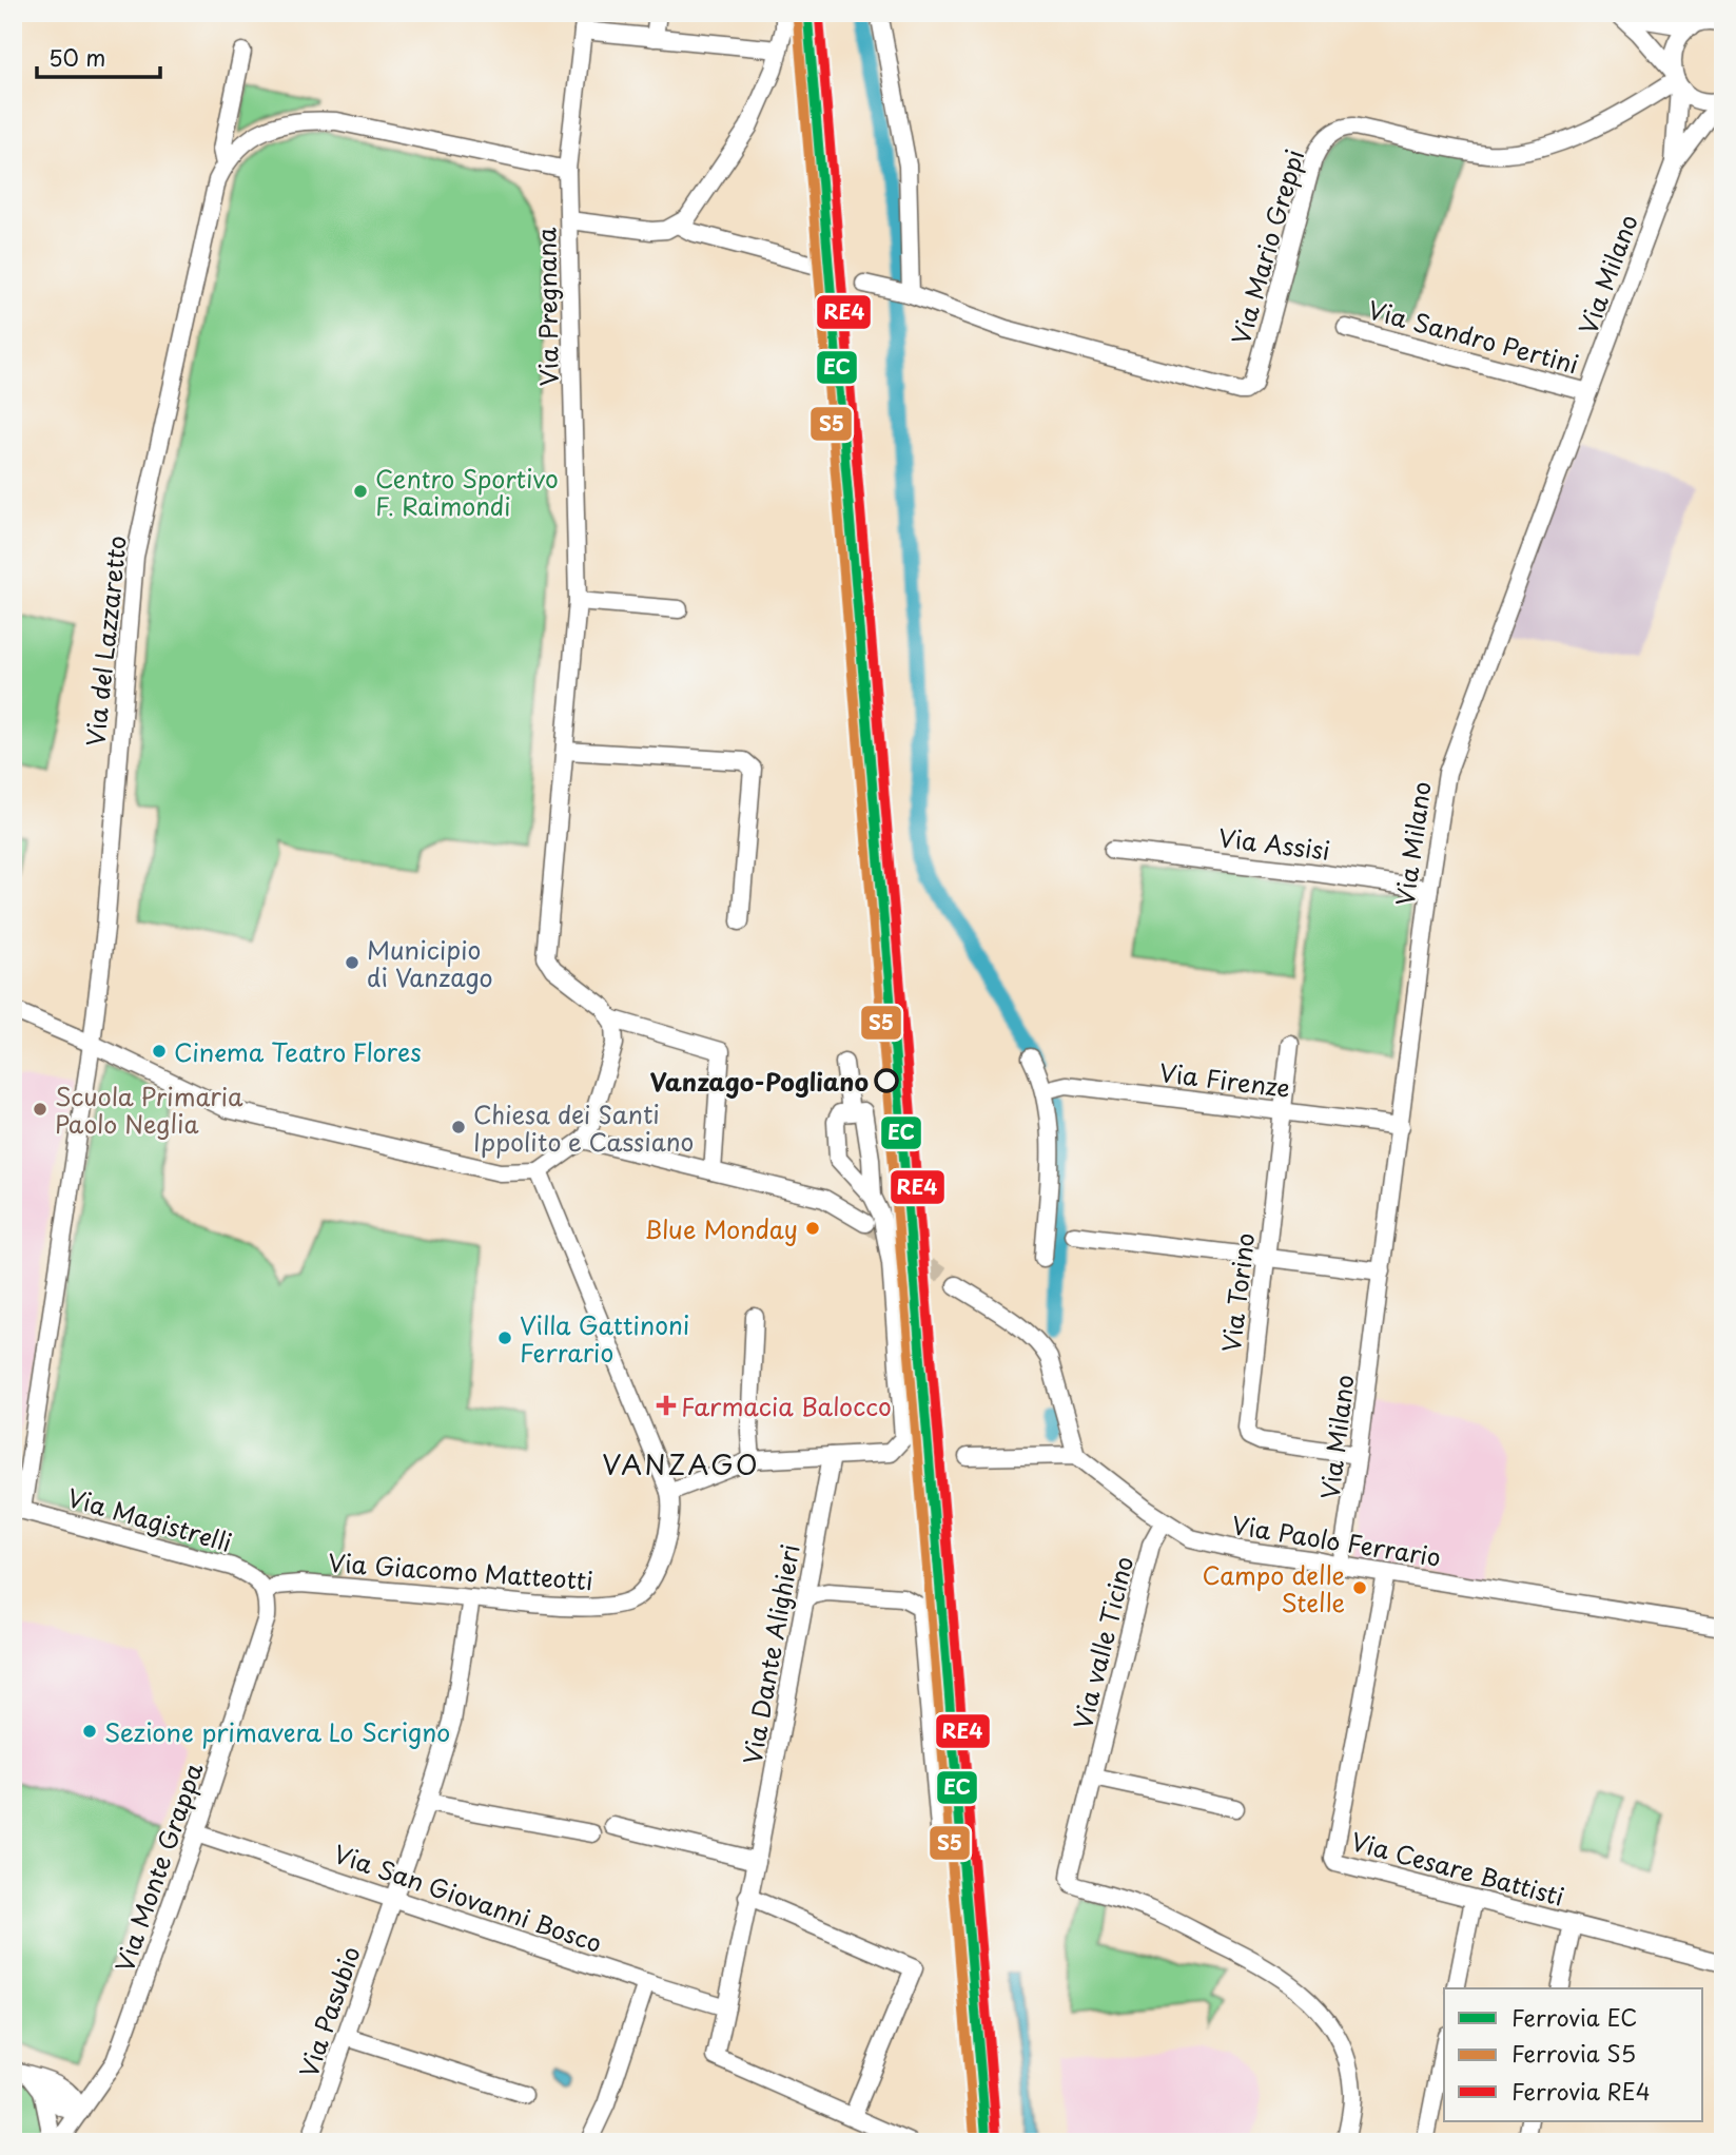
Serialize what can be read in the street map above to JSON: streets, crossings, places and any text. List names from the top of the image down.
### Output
{
  "streets": {
    "street": [
      "Via Mario Greppi",
      "Via Milano",
      "Via Pregnana",
      "Via Sandro Pertini",
      "Via del Lazzaretto",
      "Via Assisi",
      "Via Firenze",
      "Via Torino",
      "Via Magistrelli",
      "Via Paolo Ferrario",
      "Via Giacomo Matteotti",
      "Via valle Ticino",
      "Via Dante Alighieri",
      "Via Monte Grappa",
      "Via Cesare Battisti",
      "Via San Giovanni Bosco",
      "Via Pasubio"
    ]
  },
  "crossings": [
    ["Via Mario Greppi", "Via Milano"],
    ["Via Milano", "Via Sandro Pertini"],
    ["Via Milano", "Via Assisi"],
    ["Via Milano", "Via Firenze"],
    ["Via Milano", "Via Torino"],
    ["Via Milano", "Via Paolo Ferrario"],
    ["Via Pregnana", "Via del Lazzaretto"],
    ["Via del Lazzaretto", "Via Magistrelli"],
    ["Via Firenze", "Via Torino"],
    ["Via Magistrelli", "Via Giacomo Matteotti"],
    ["Via Magistrelli", "Via Monte Grappa"],
    ["Via Paolo Ferrario", "Via valle Ticino"],
    ["Via Paolo Ferrario", "Via Cesare Battisti"],
    ["Via Giacomo Matteotti", "Via Monte Grappa"],
    ["Via Giacomo Matteotti", "Via Pasubio"],
    ["Via Dante Alighieri", "Via San Giovanni Bosco"],
    ["Via Monte Grappa", "Via San Giovanni Bosco"],
    ["Via San Giovanni Bosco", "Via Pasubio"]
  ],
  "districts": ["VANZAGO"],
  "places": {
    "other": [
      "Centro Sportivo F. Raimondi",
      "Municipio di Vanzago",
      "Cinema Teatro Flores",
      "Vanzago-Pogliano",
      "Scuola Primaria Paolo Neglia",
      "Chiesa dei Santi Ippolito e Cassiano",
      "Blue Monday",
      "Villa Gattinoni Ferrario",
      "Campo delle Stelle",
      "Sezione primavera Lo Scrigno"
    ],
    "health": ["Farmacia Balocco"]
  },
  "lines": ["rail line EC", "rail line RE4", "rail line S5"],
  "legend": ["Ferrovia EC", "Ferrovia S5", "Ferrovia RE4"],
  "scale_bar": "50 m"
}
